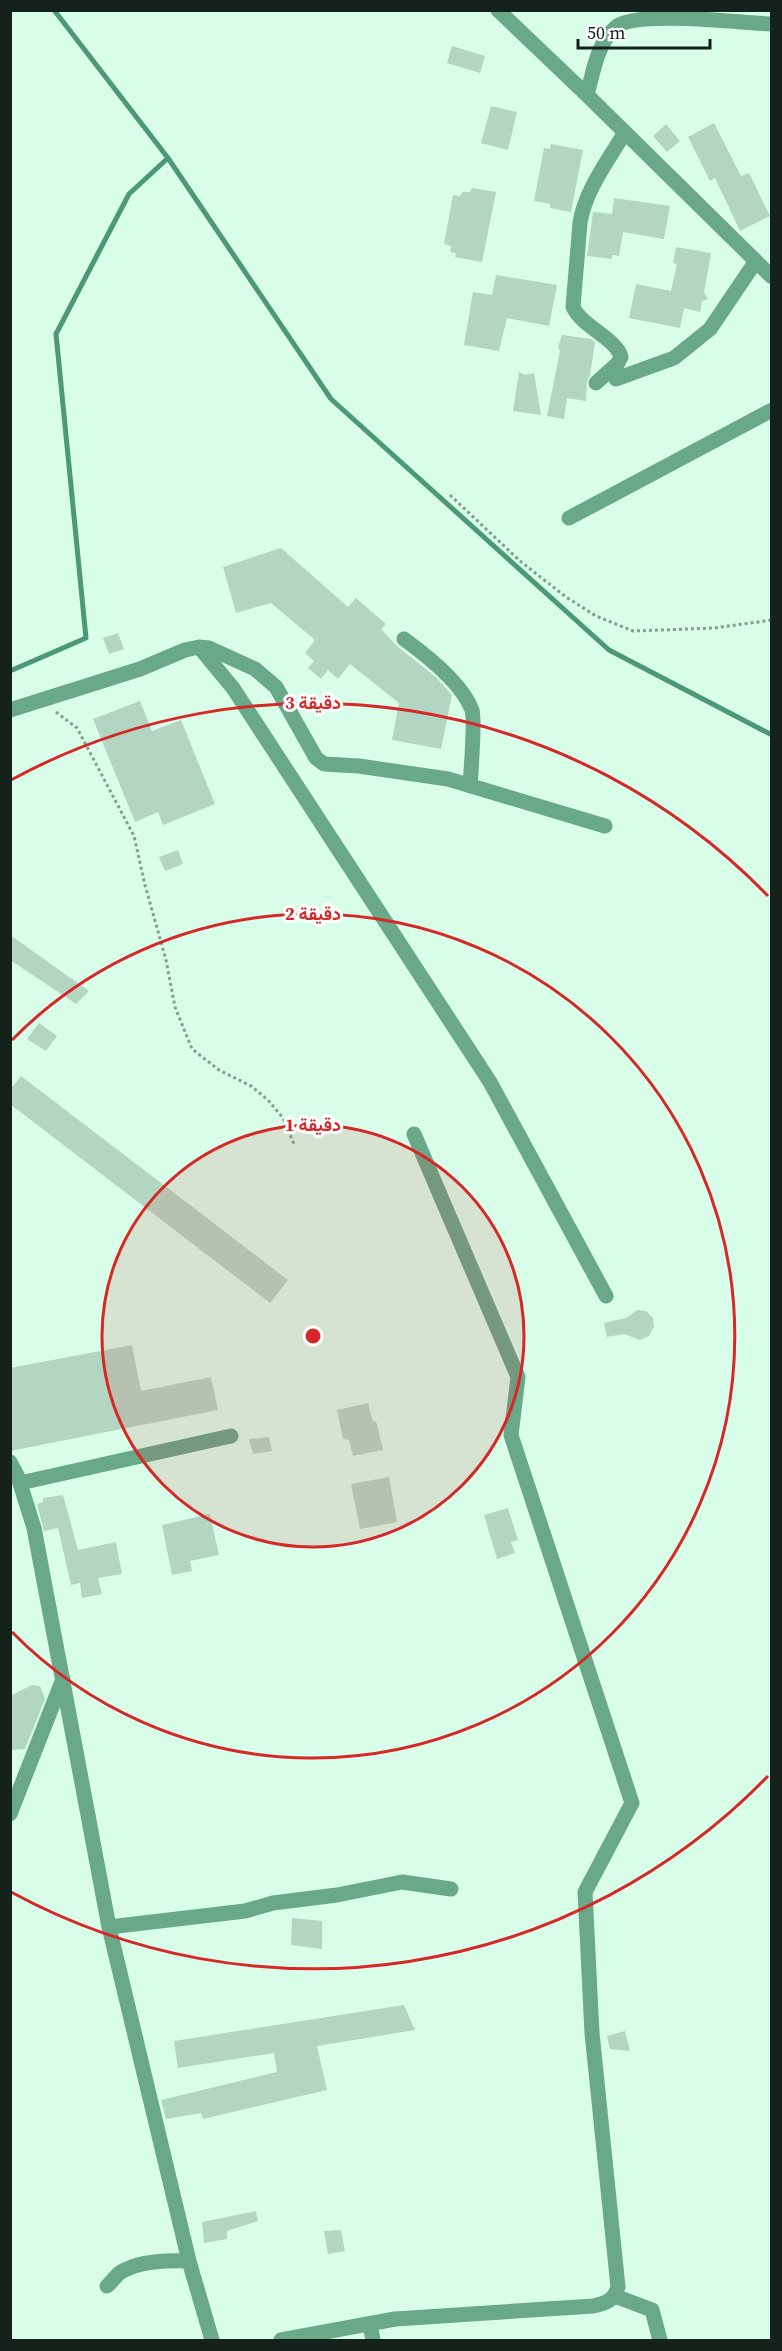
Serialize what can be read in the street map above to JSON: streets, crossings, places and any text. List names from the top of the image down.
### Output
{
  "scale_bar": "50 m",
  "rings": ["3 دقيقة", "2 دقيقة", "1 دقيقة"]
}
